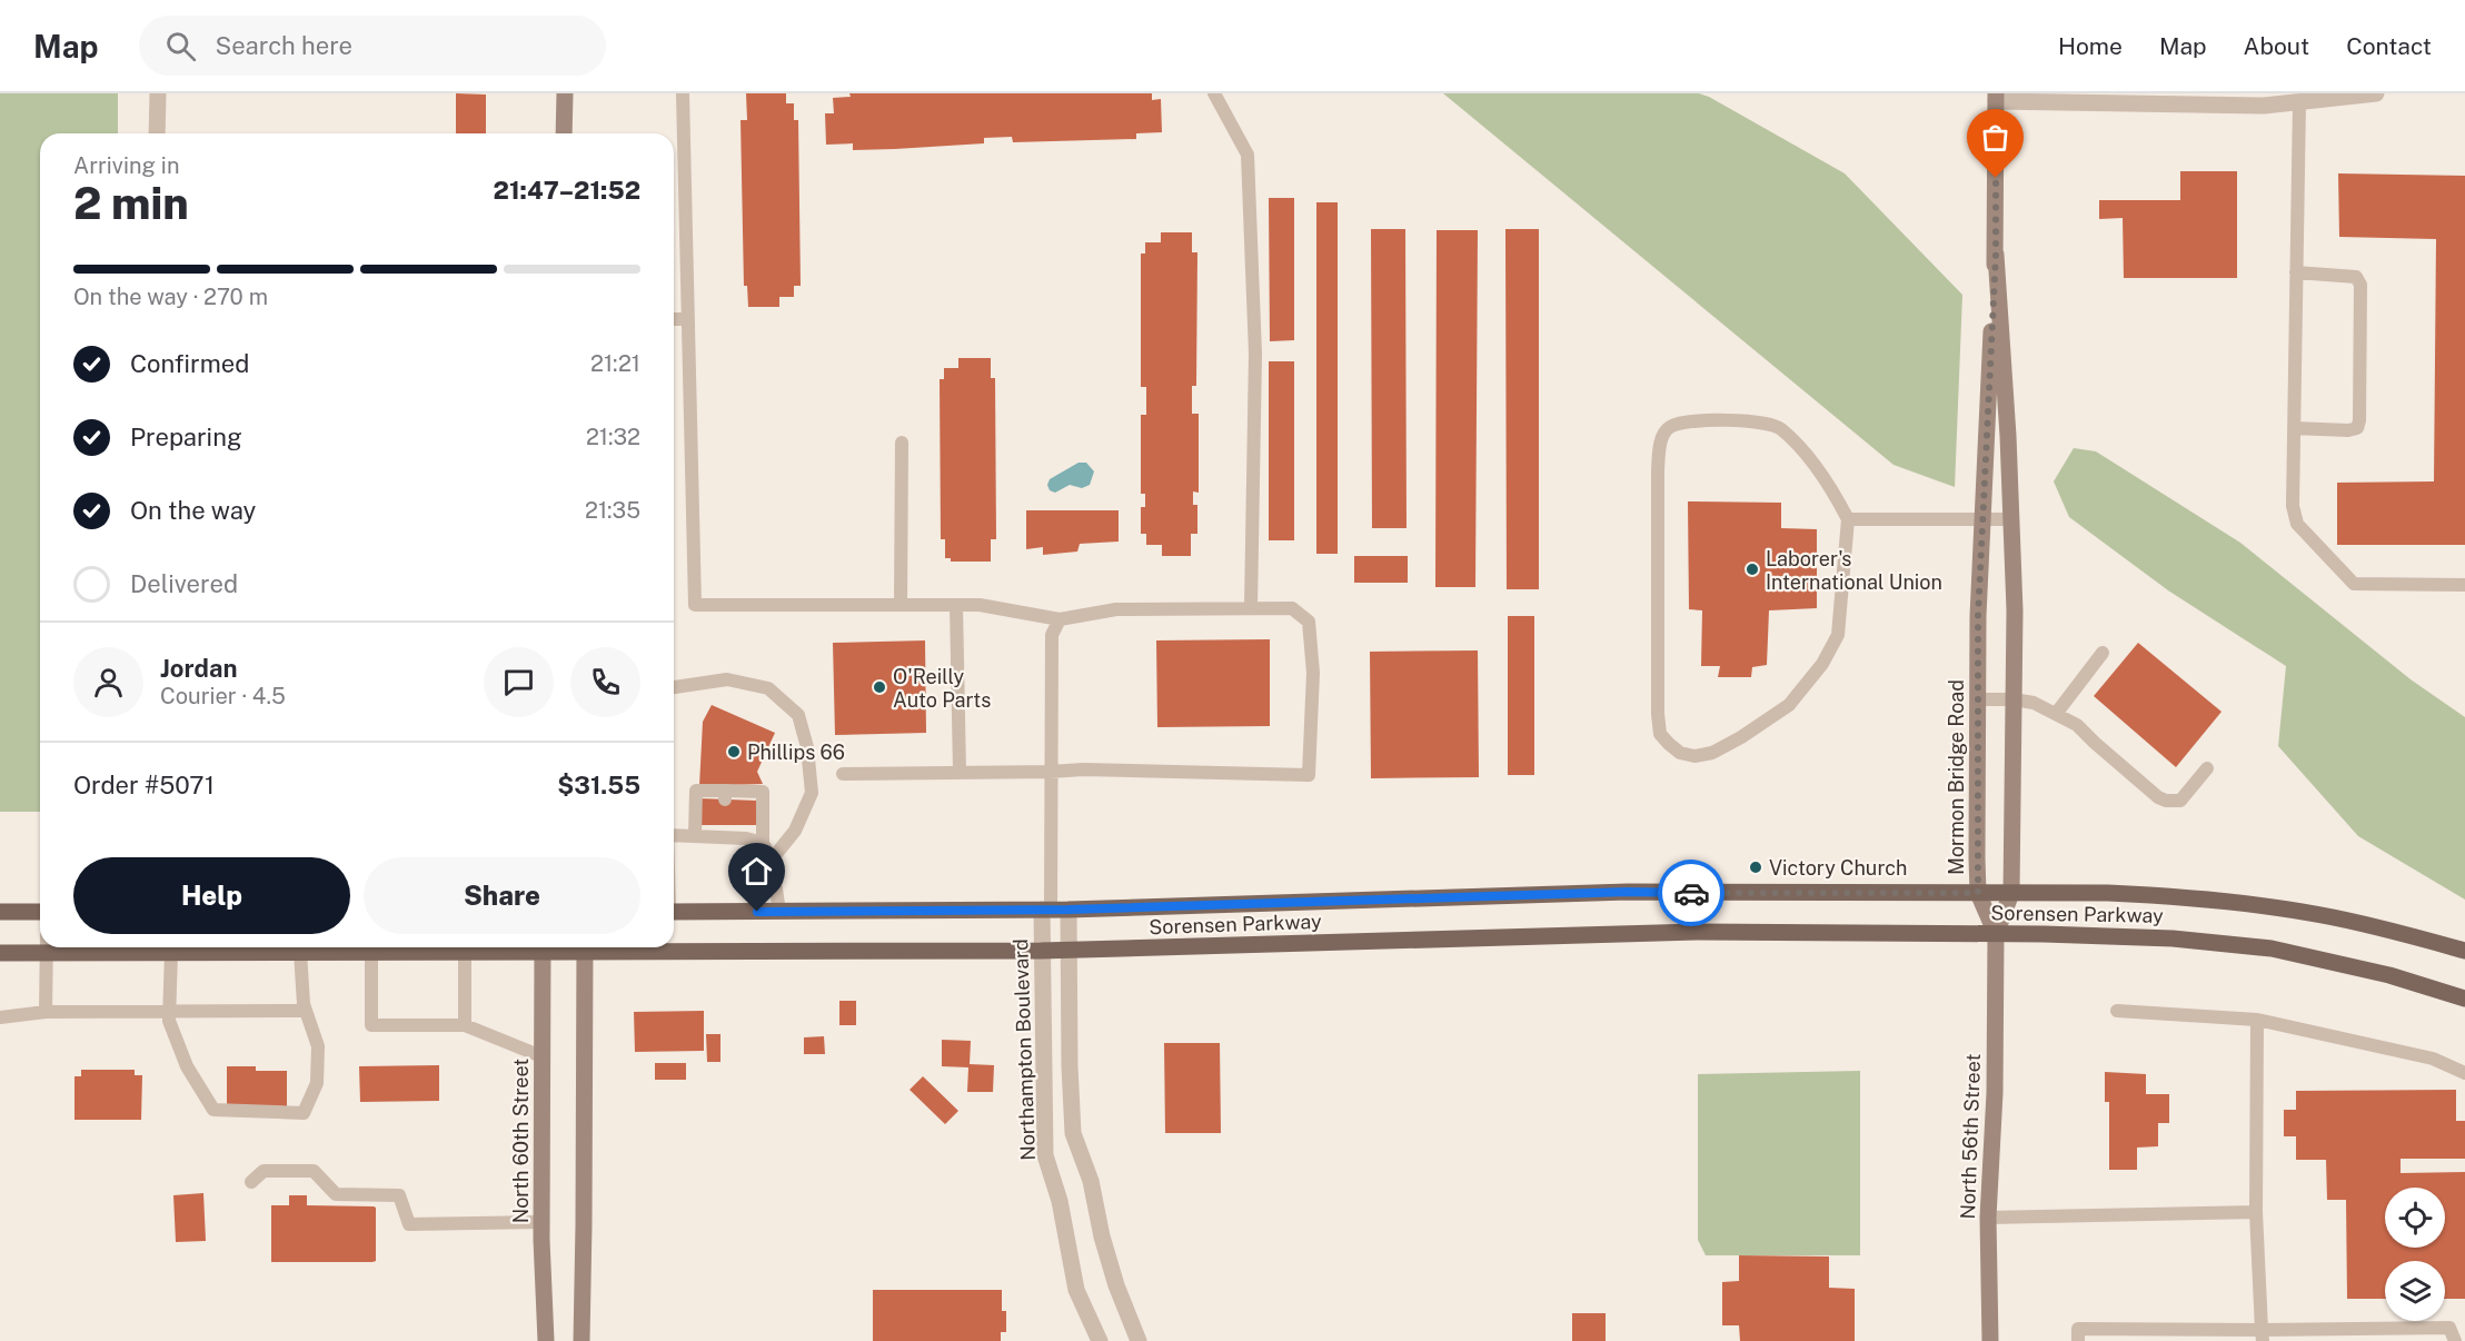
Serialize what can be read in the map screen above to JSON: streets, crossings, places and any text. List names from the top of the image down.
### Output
{
  "streets": {
    "main road": [
      "Mormon Bridge Road",
      "Sorensen Parkway",
      "North 56th Street",
      "North 60th Street"
    ],
    "street": ["Northampton Boulevard"]
  },
  "crossings": [
    ["Mormon Bridge Road", "Sorensen Parkway"],
    ["Mormon Bridge Road", "North 56th Street"],
    ["Sorensen Parkway", "Northampton Boulevard"],
    ["Sorensen Parkway", "North 56th Street"]
  ],
  "places": [
    "Laborer's International Union",
    "O'Reilly Auto Parts",
    "Phillips 66",
    "Victory Church"
  ],
  "page": {
    "header": "Map",
    "search": "Search here",
    "nav": [
      "Home",
      "Map",
      "About",
      "Contact"
    ],
    "heading": ["2 min", "Arriving in", "21:47–21:52"],
    "panel": [
      "Jordan",
      "Courier · 4.5",
      "Order #5071",
      "$31.55"
    ],
    "bar": "On the way · 270 m",
    "list": [
      ["Confirmed", "21:21"],
      ["Preparing", "21:32"],
      ["On the way", "21:35"],
      "Delivered"
    ],
    "buttons": ["Help", "Share"]
  }
}
